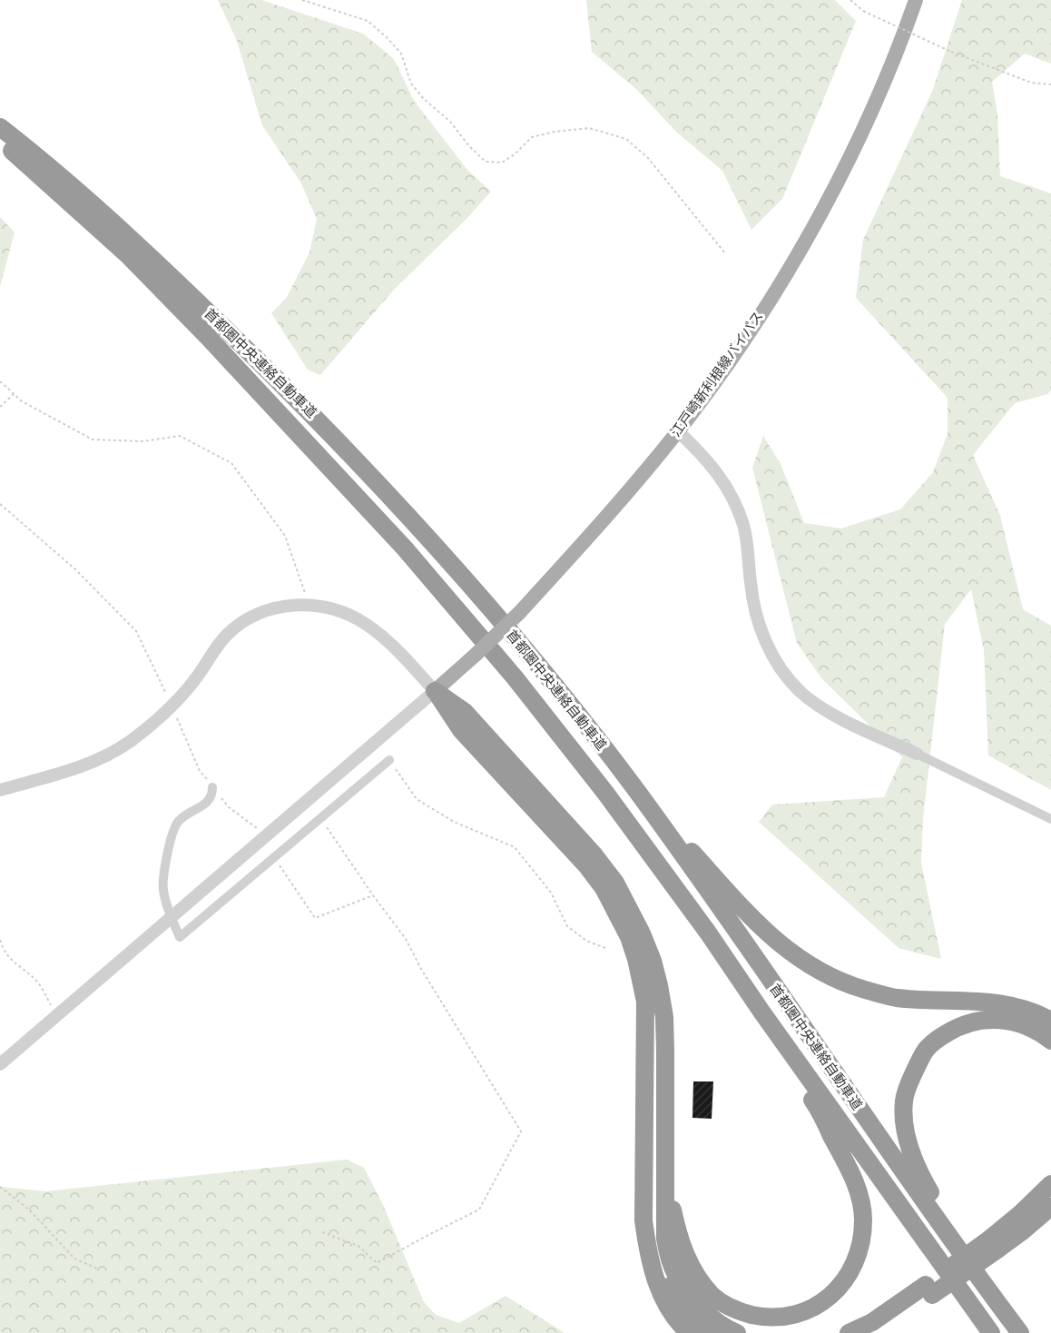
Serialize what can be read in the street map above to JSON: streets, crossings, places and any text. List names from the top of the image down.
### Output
{
  "streets": {
    "highway": ["首都圏中央連絡自動車道"],
    "main road": ["江戸崎新利根線バイパス"]
  }
}
